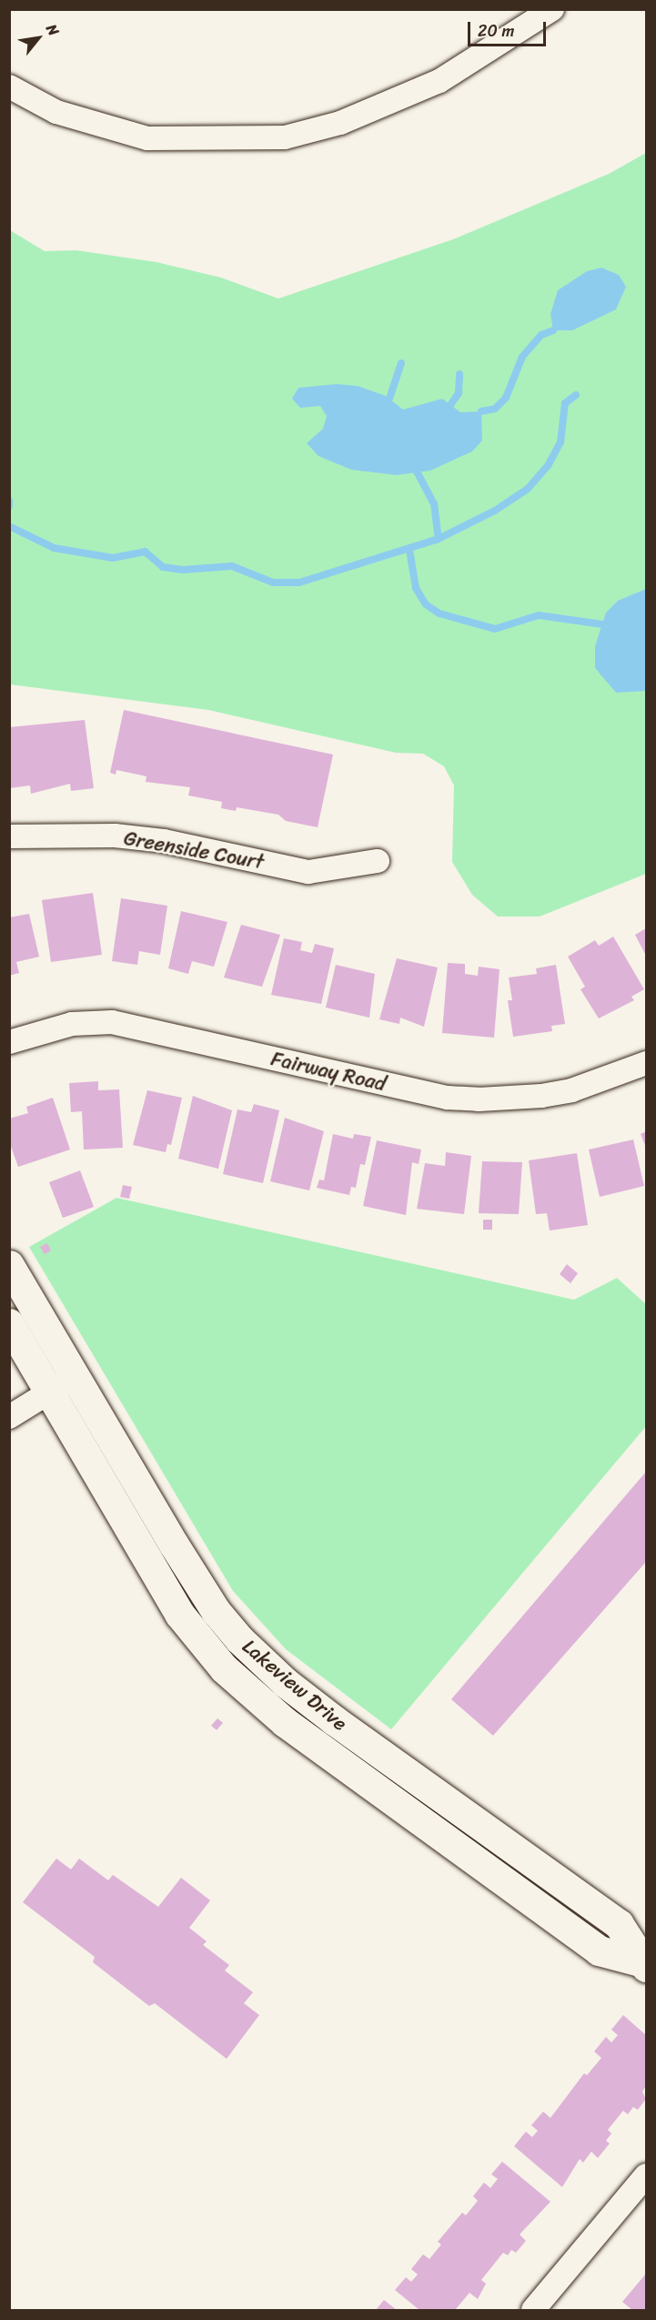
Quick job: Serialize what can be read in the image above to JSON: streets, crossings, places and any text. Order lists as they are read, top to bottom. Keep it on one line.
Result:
{"streets":{"street":["Greenside Court","Fairway Road","Lakeview Drive"]},"scale_bar":"20 m","north":"top right"}
